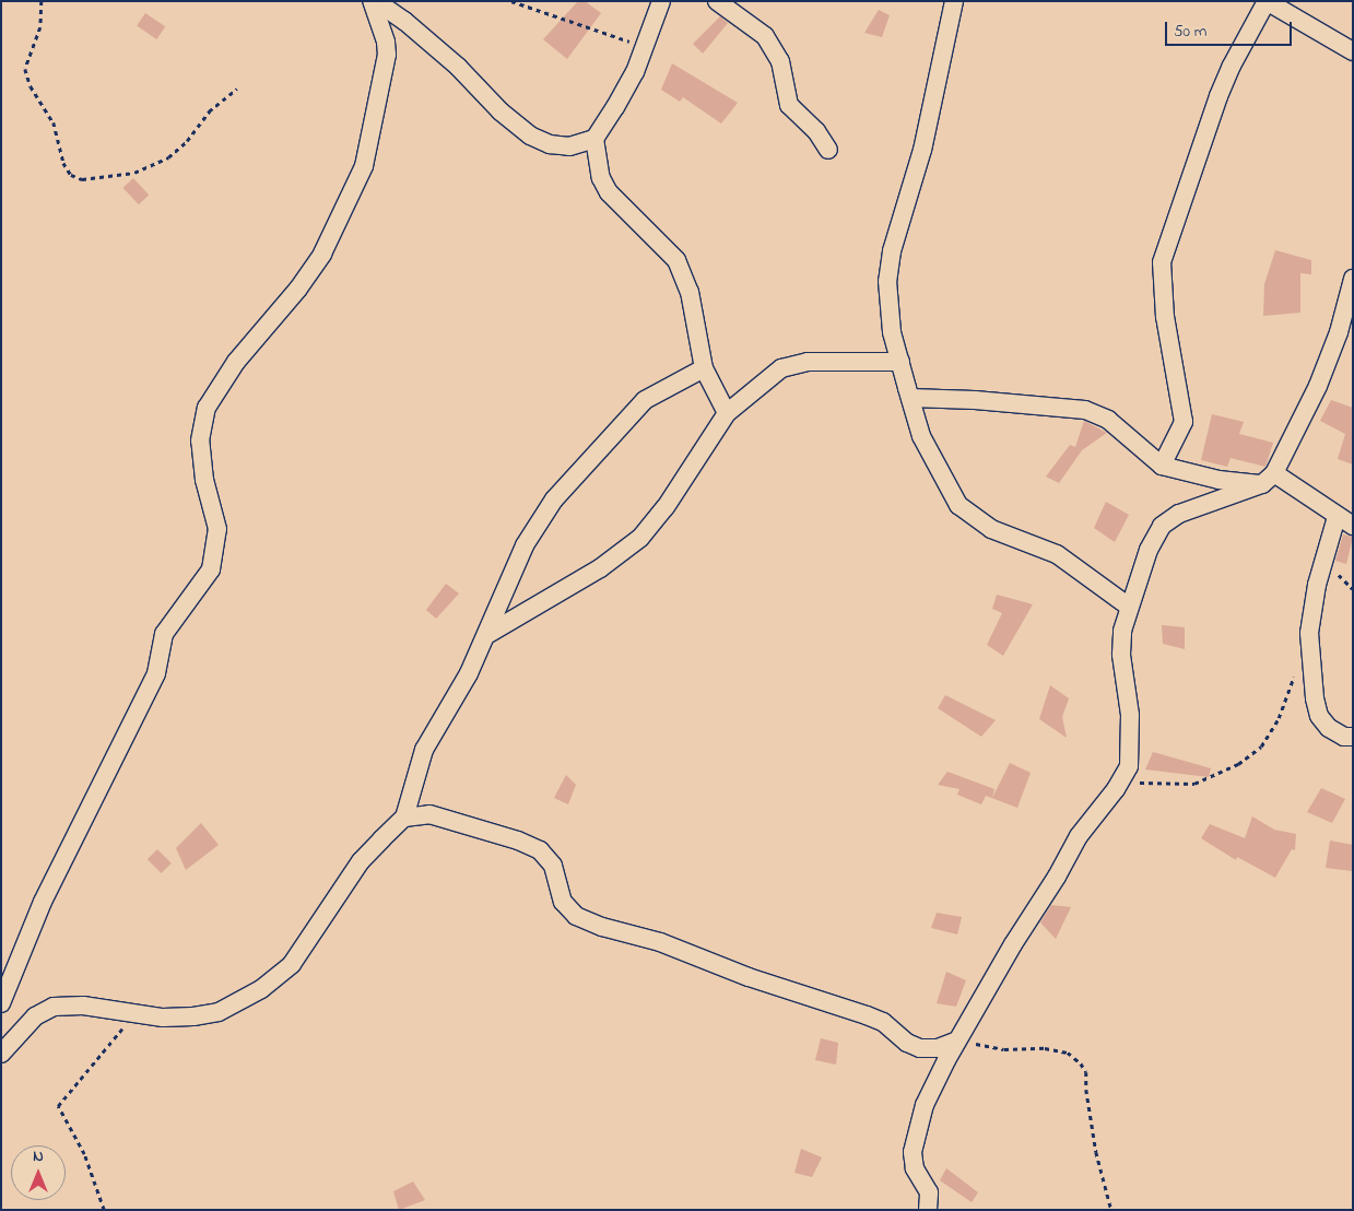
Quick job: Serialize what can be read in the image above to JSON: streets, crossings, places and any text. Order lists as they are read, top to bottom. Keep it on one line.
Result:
{"scale_bar":"50 m","north":"top"}
